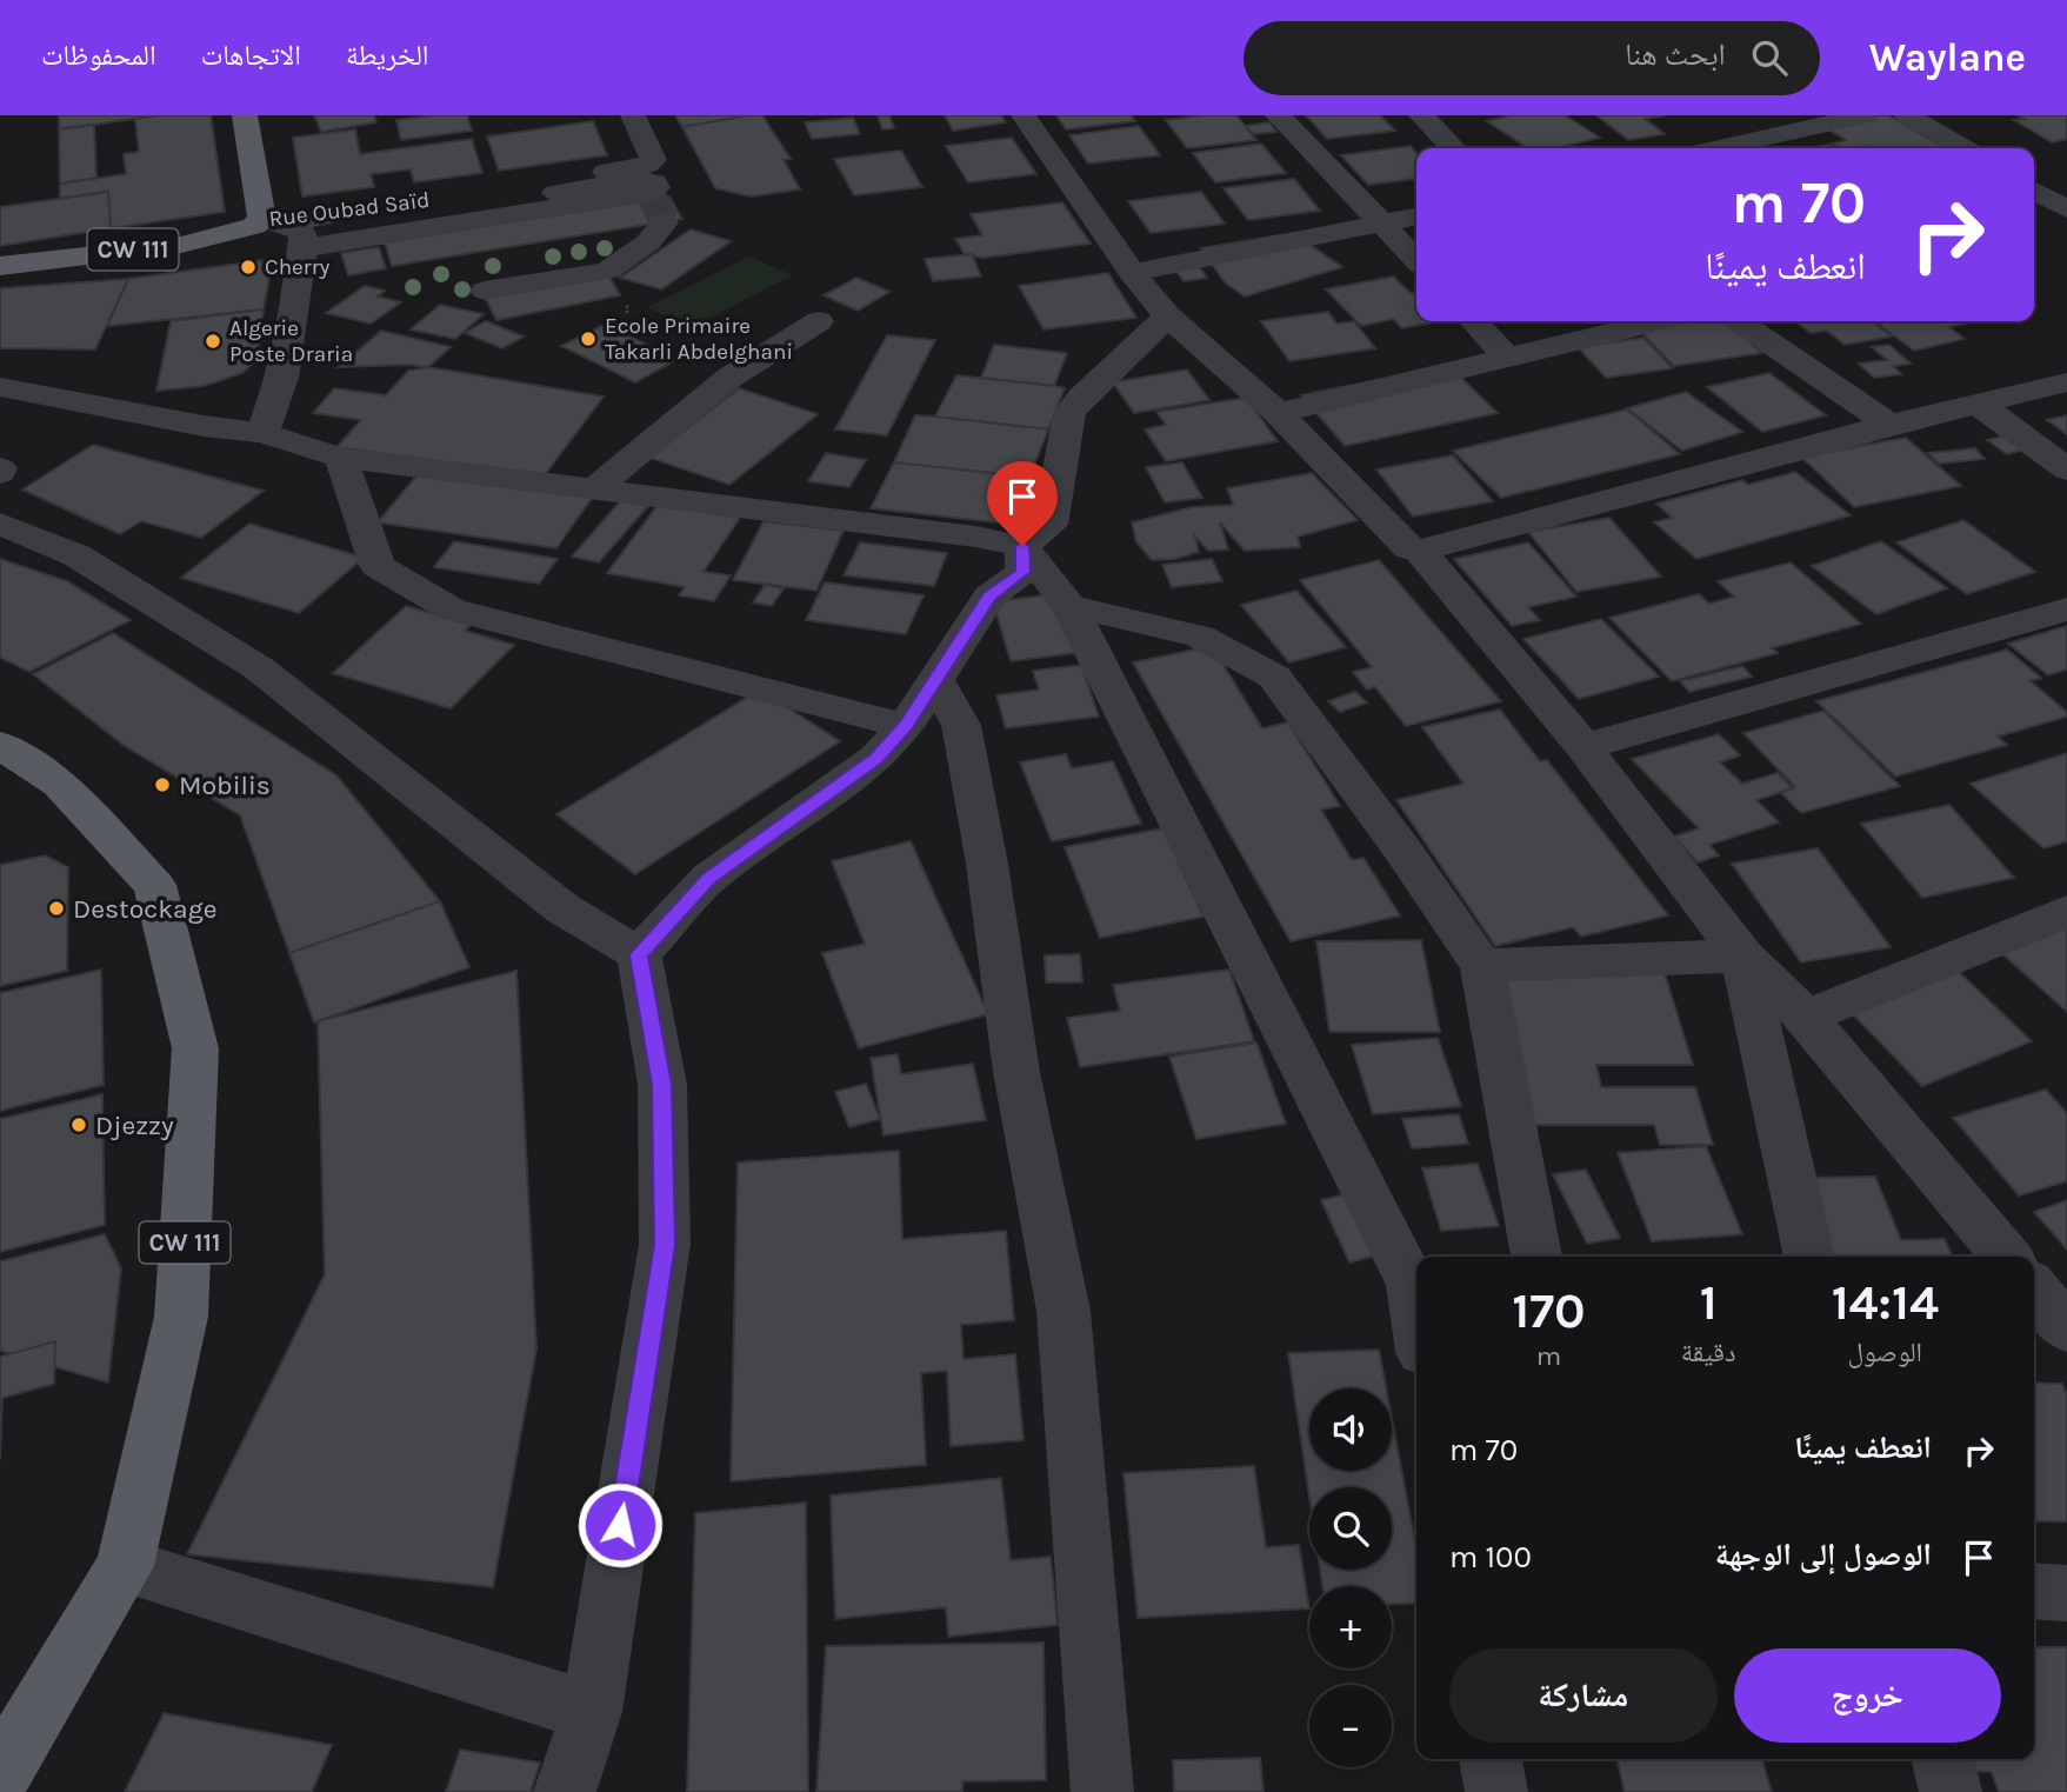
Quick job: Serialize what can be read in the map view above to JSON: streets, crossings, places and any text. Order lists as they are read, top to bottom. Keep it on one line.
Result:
{"streets":{"main road":["Rue Oubad Saïd","CW 111"]},"places":["Cherry","Ecole Primaire Takarli Abdelghani","Algerie Poste Draria","Mobilis","Destockage","Djezzy"],"page":{"header":"Waylane","search":"ابحث هنا","nav":["الخريطة","الاتجاهات","المحفوظات"],"turn":["70 m","انعطف يمينًا"],"eta":["14:14","الوصول","1","دقيقة","170","m"],"map_buttons":["+","−"],"list":[{"name":"انعطف يمينًا","value":"70 m"},{"name":"الوصول إلى الوجهة","value":"100 m"}],"buttons":["خروج","مشاركة"]}}
